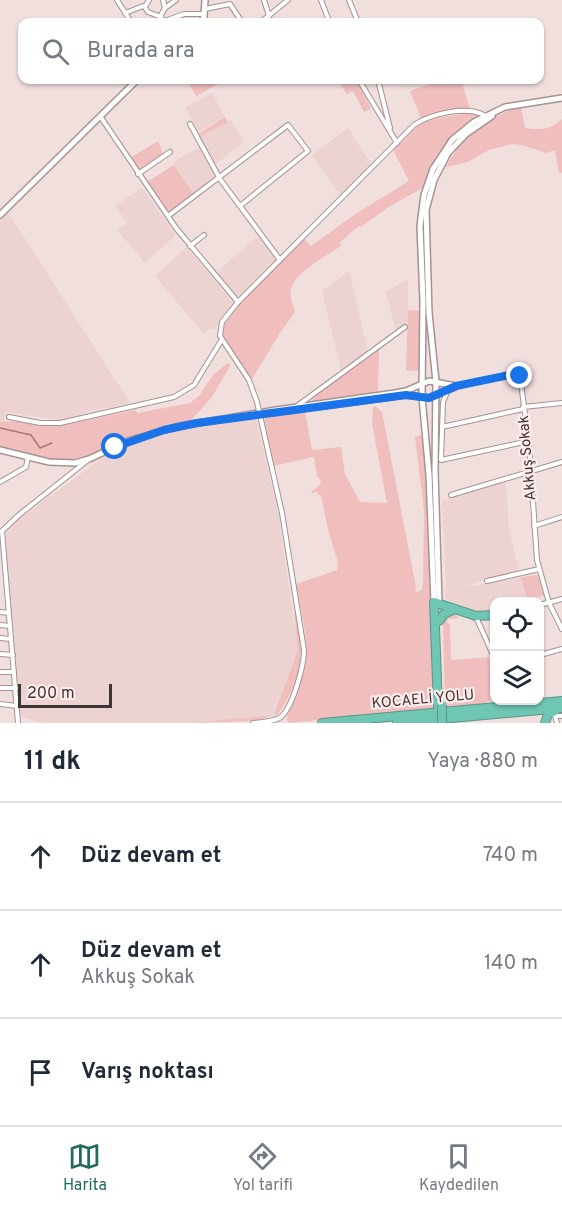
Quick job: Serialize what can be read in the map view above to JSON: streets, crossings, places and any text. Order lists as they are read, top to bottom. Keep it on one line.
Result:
{"streets":{"highway":["KOCAELİ YOLU"],"street":["Akkuş Sokak"]},"scale_bar":"200 m","page":{"search":"Burada ara","scale":"200 m","heading":["11 dk","Yaya · 880 m"],"list":[["Düz devam et","740 m"],["Düz devam et","Akkuş Sokak","140 m"],"Varış noktası"],"nav":["Harita","Yol tarifi","Kaydedilen"]}}
